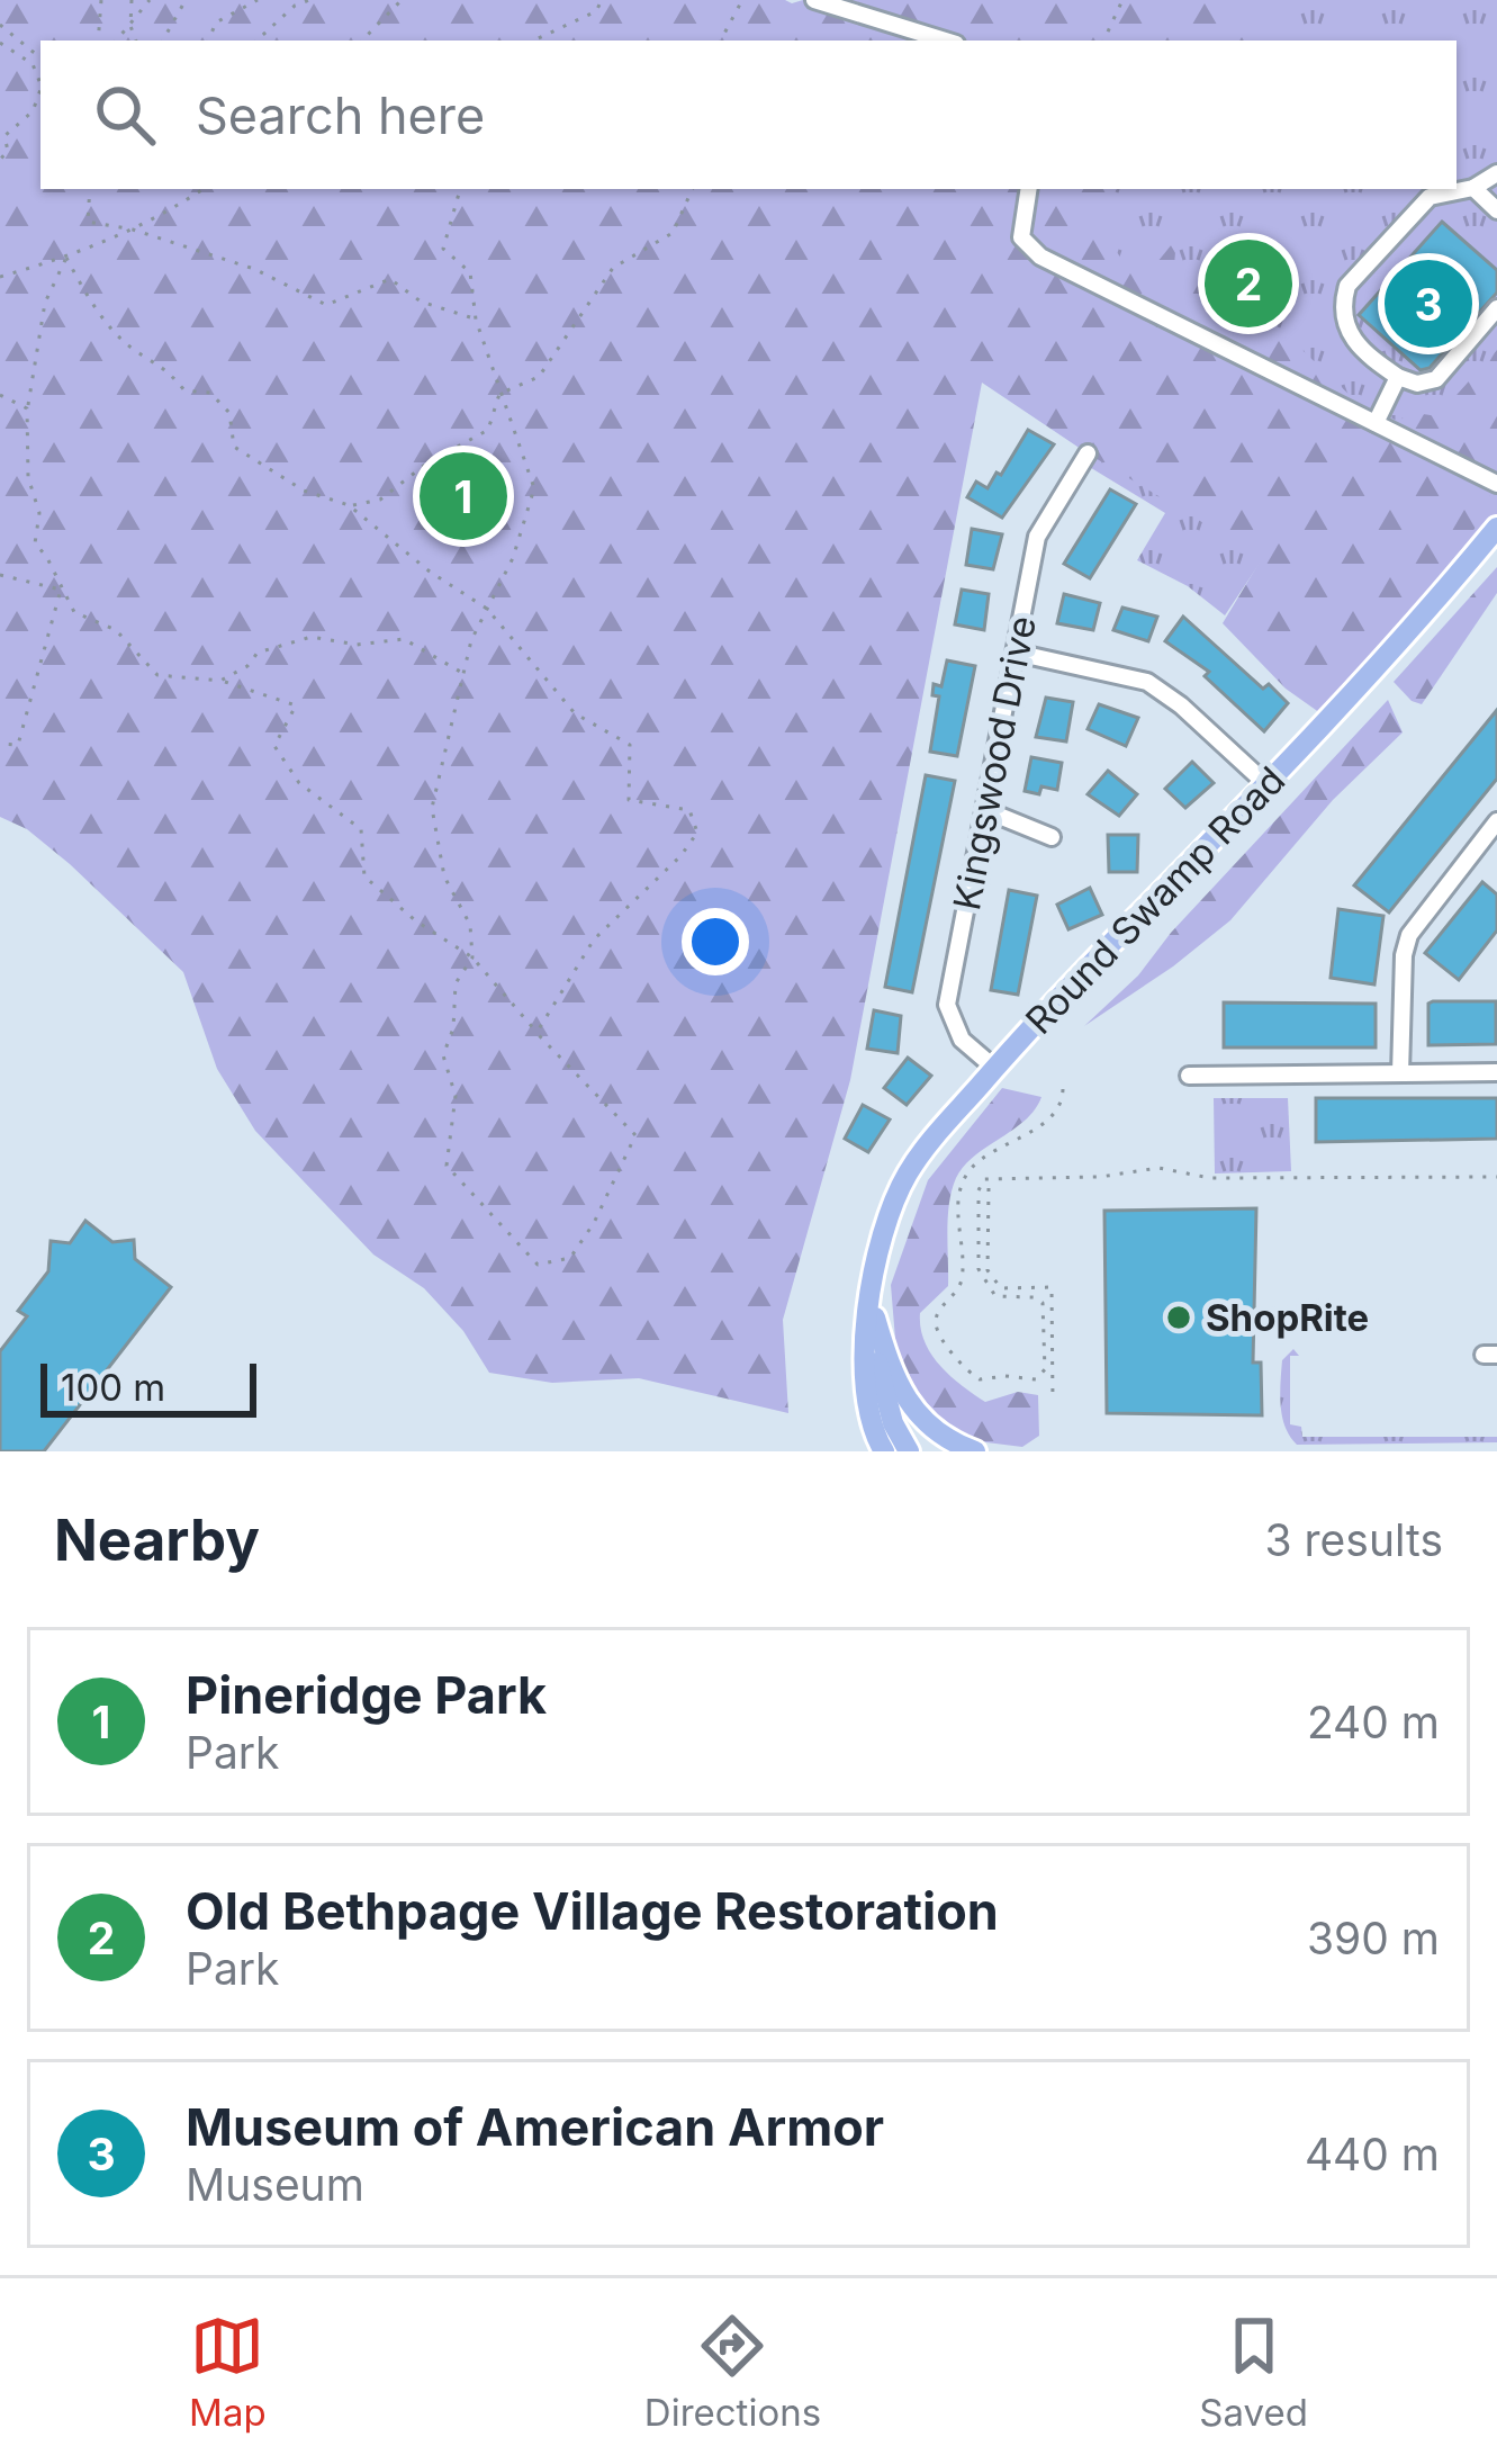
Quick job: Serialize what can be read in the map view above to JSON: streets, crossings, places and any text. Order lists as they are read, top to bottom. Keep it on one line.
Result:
{"streets":{"main road":["Round Swamp Road"],"street":["Kingswood Drive"]},"crossings":[["Kingswood Drive","Round Swamp Road"]],"places":["ShopRite"],"scale_bar":"100 m","page":{"search":"Search here","pins":["2","3","1"],"scale":"100 m","heading":["Nearby","3 results"],"list":[{"mark":"1","name":"Pineridge Park","note":"Park","value":"240 m"},{"mark":"2","name":"Old Bethpage Village Restoration","note":"Park","value":"390 m"},{"mark":"3","name":"Museum of American Armor","note":"Museum","value":"440 m"}],"nav":["Map","Directions","Saved"]}}
